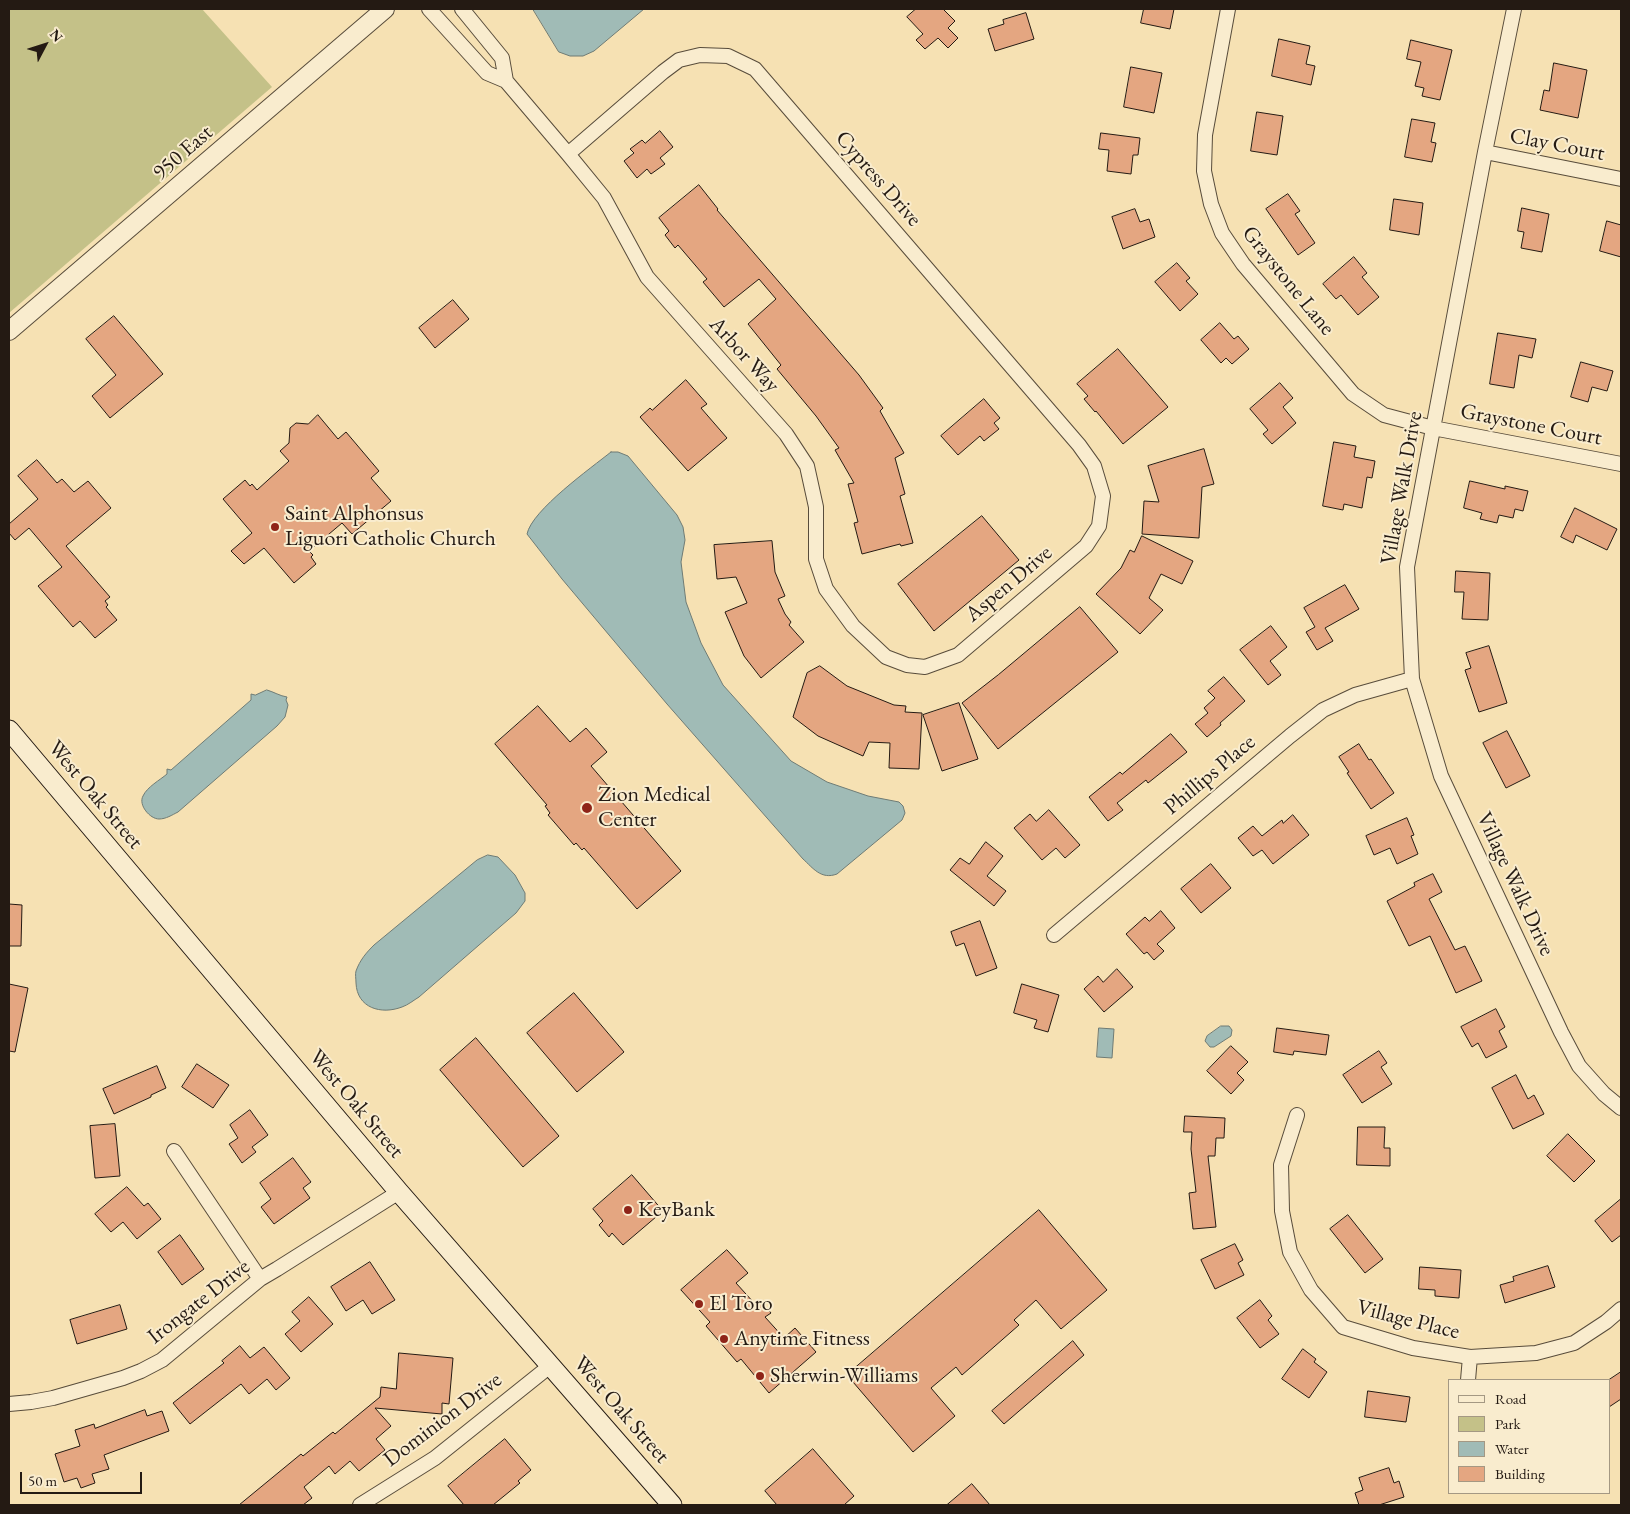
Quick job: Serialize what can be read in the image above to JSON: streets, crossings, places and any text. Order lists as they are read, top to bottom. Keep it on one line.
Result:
{"streets":{"main road":["West Oak Street"],"street":["Clay Court","950 East","Cypress Drive","Graystone Lane","Arbor Way","Graystone Court","Village Walk Drive","Aspen Drive","Phillips Place","Irongate Drive","Village Place","Dominion Drive"]},"crossings":[["Clay Court","Village Walk Drive"],["Cypress Drive","Arbor Way"],["Cypress Drive","Aspen Drive"],["Graystone Lane","Graystone Court"],["Graystone Lane","Village Walk Drive"],["Arbor Way","Aspen Drive"],["Graystone Court","Village Walk Drive"],["Village Walk Drive","Phillips Place"],["West Oak Street","Irongate Drive"],["West Oak Street","Dominion Drive"]],"places":["Saint Alphonsus Liguori Catholic Church","Zion Medical Center","KeyBank","El Toro","Anytime Fitness","Sherwin-Williams"],"legend":["Road","Park","Water","Building"],"scale_bar":"50 m","north":"top right"}
